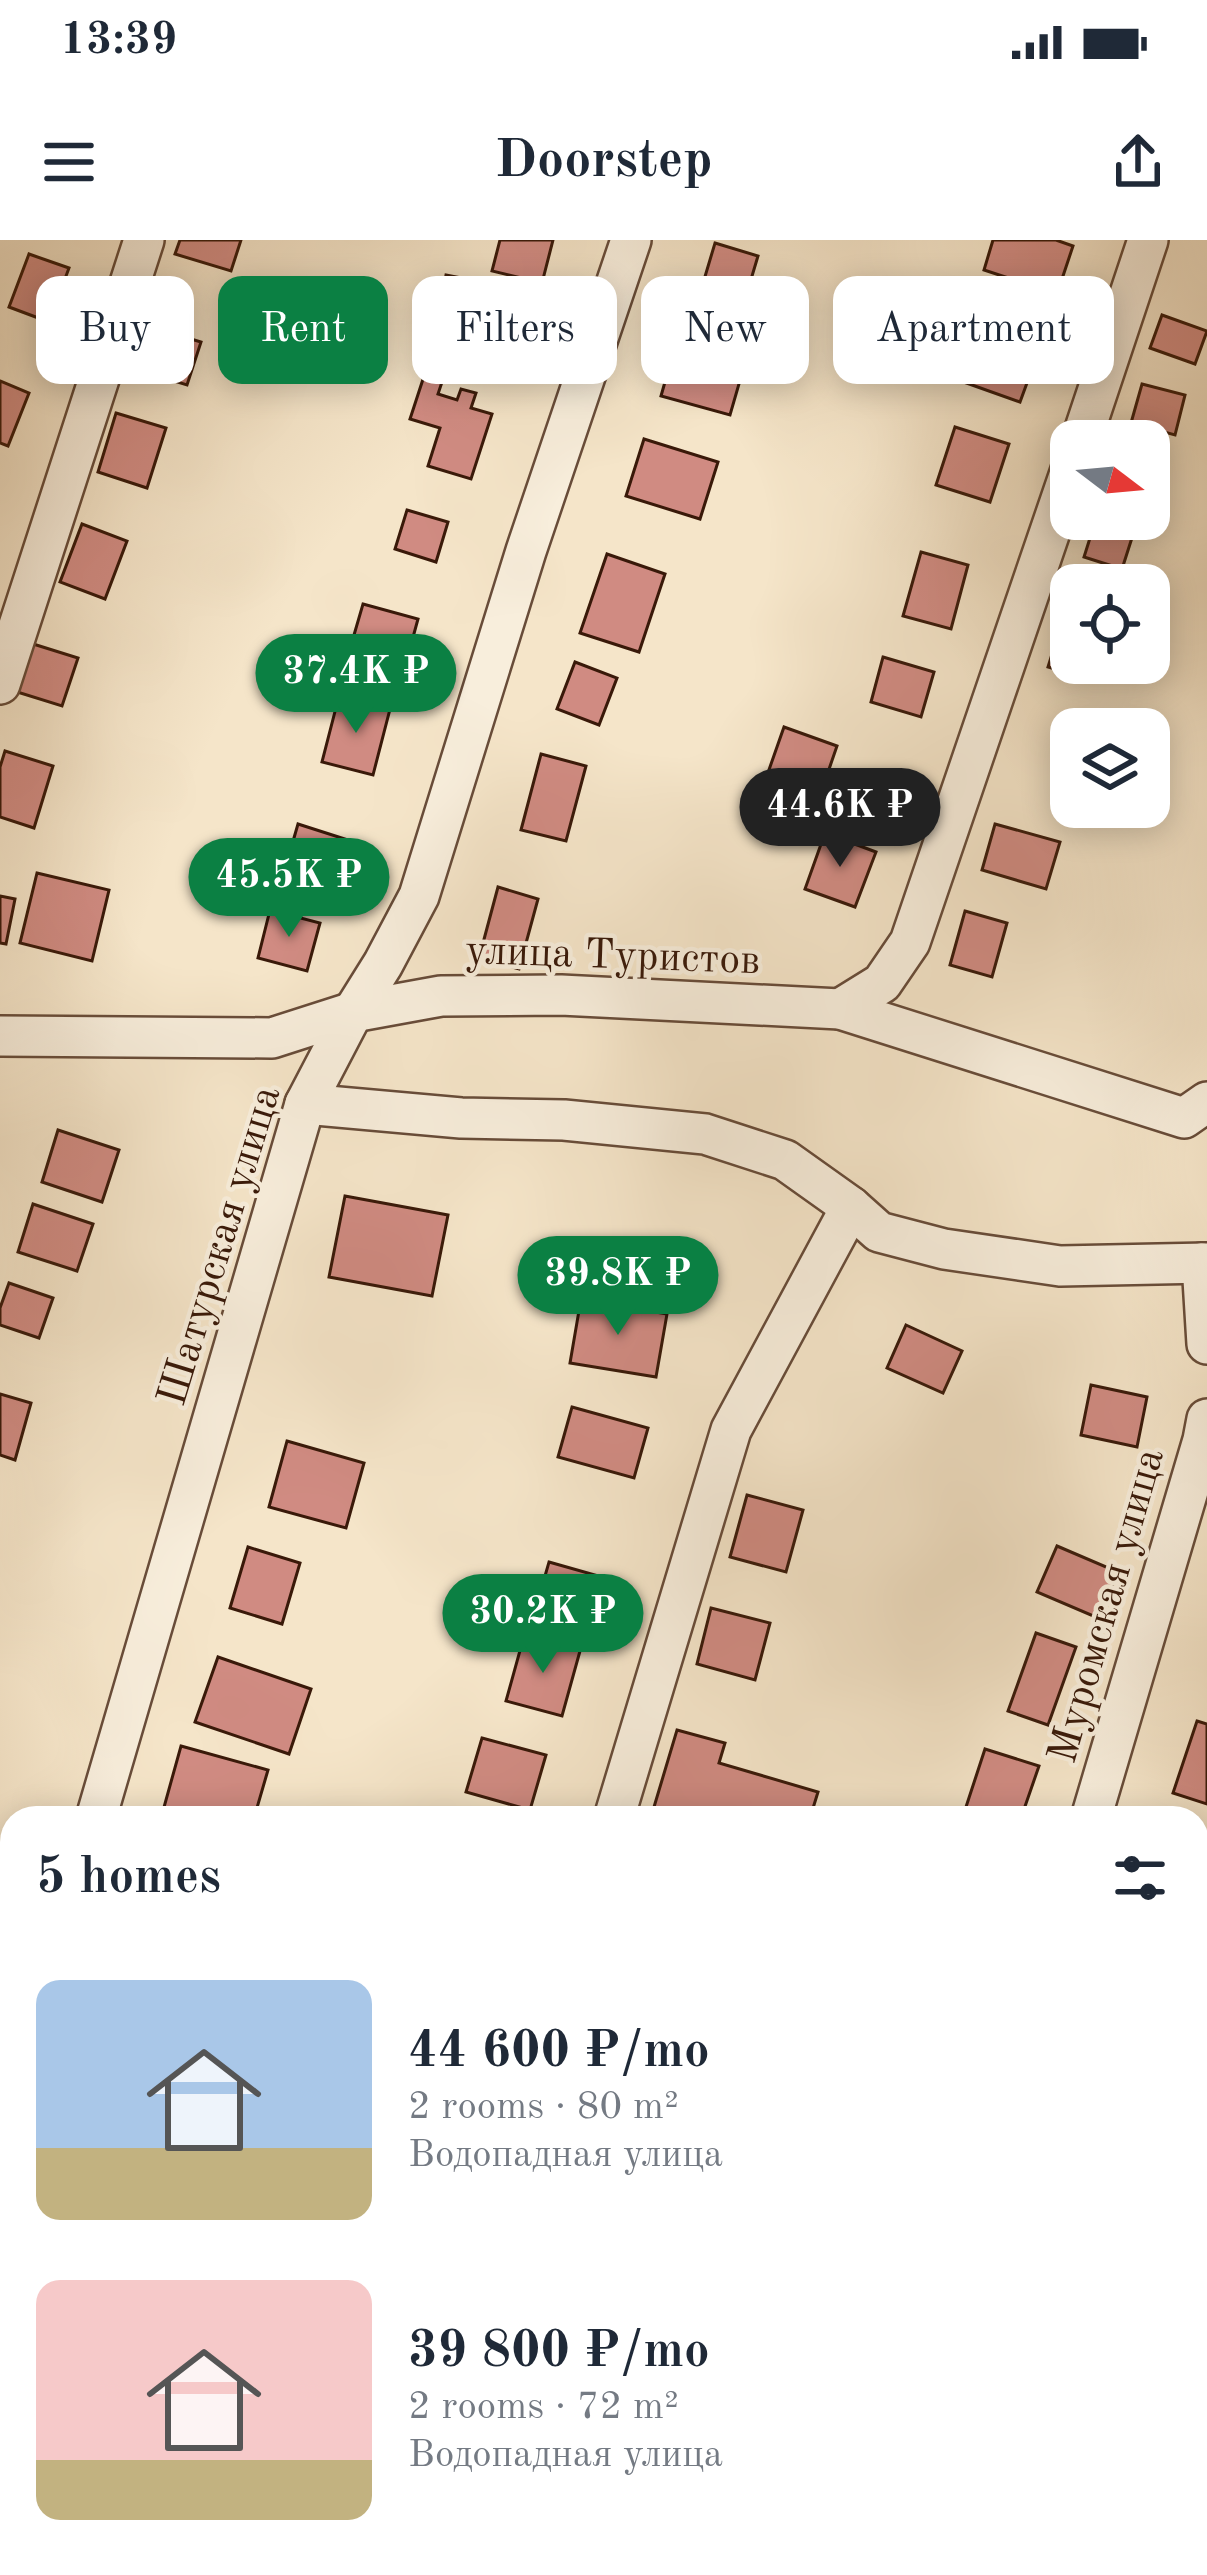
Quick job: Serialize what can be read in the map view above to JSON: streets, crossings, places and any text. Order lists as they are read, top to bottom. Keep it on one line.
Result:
{"streets":{"street":["улица Туристов","Шатурская улица","Муромская улица"]},"crossings":[["улица Туристов","Шатурская улица"]],"north":"right","page":{"status":"13:39","header":"Doorstep","chip":["Buy","Rent","Filters","New","Apartment"],"price":["37.4K ₽","44.6K ₽","45.5K ₽","39.8K ₽","30.2K ₽"],"heading":"5 homes","list":[{"name":"44 600 ₽/mo","note":"2 rooms · 80 m² · Водопадная улица"},{"name":"39 800 ₽/mo","note":"2 rooms · 72 m² · Водопадная улица"}]}}
